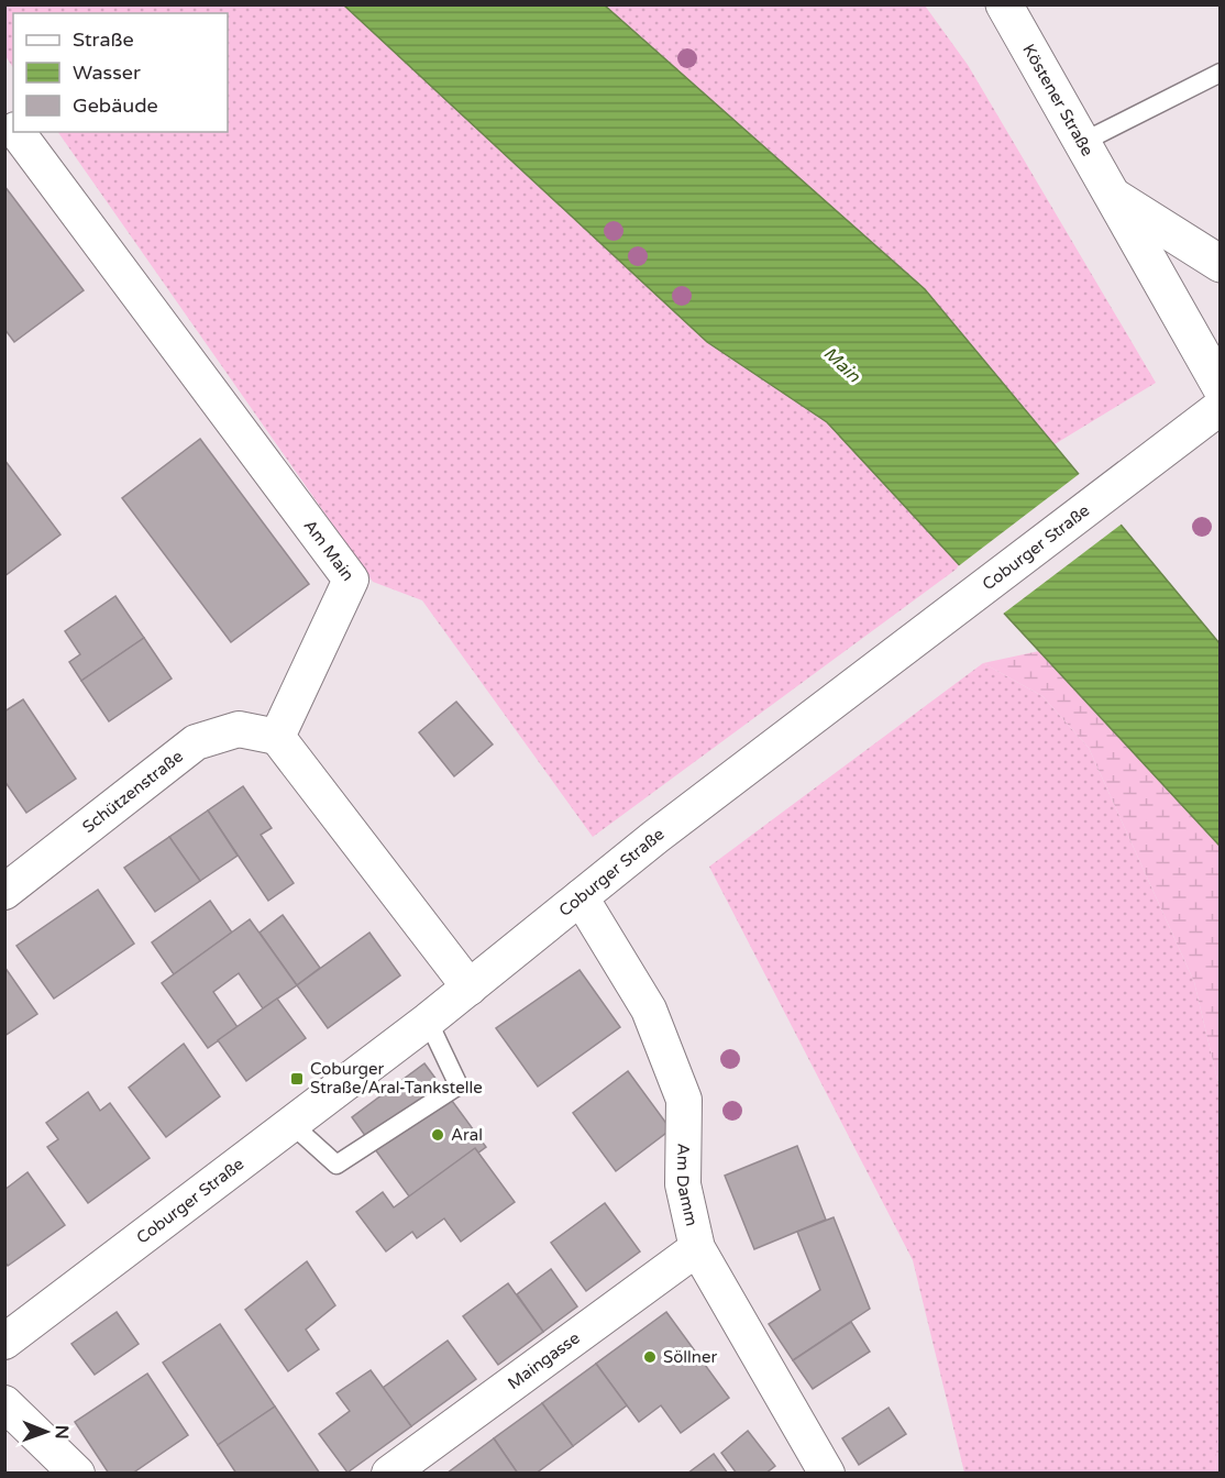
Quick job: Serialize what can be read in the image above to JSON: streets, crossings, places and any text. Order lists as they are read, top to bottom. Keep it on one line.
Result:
{"streets":{"street":["Köstener Straße","Coburger Straße","Am Main","Schützenstraße","Am Damm","Maingasse"]},"crossings":[["Coburger Straße","Am Damm"],["Am Main","Schützenstraße"],["Am Damm","Maingasse"]],"water":["Main"],"places":{"transit":["Coburger Straße/Aral-Tankstelle"],"other":["Aral","Söllner"]},"legend":["Straße","Wasser","Gebäude"],"north":"right"}
